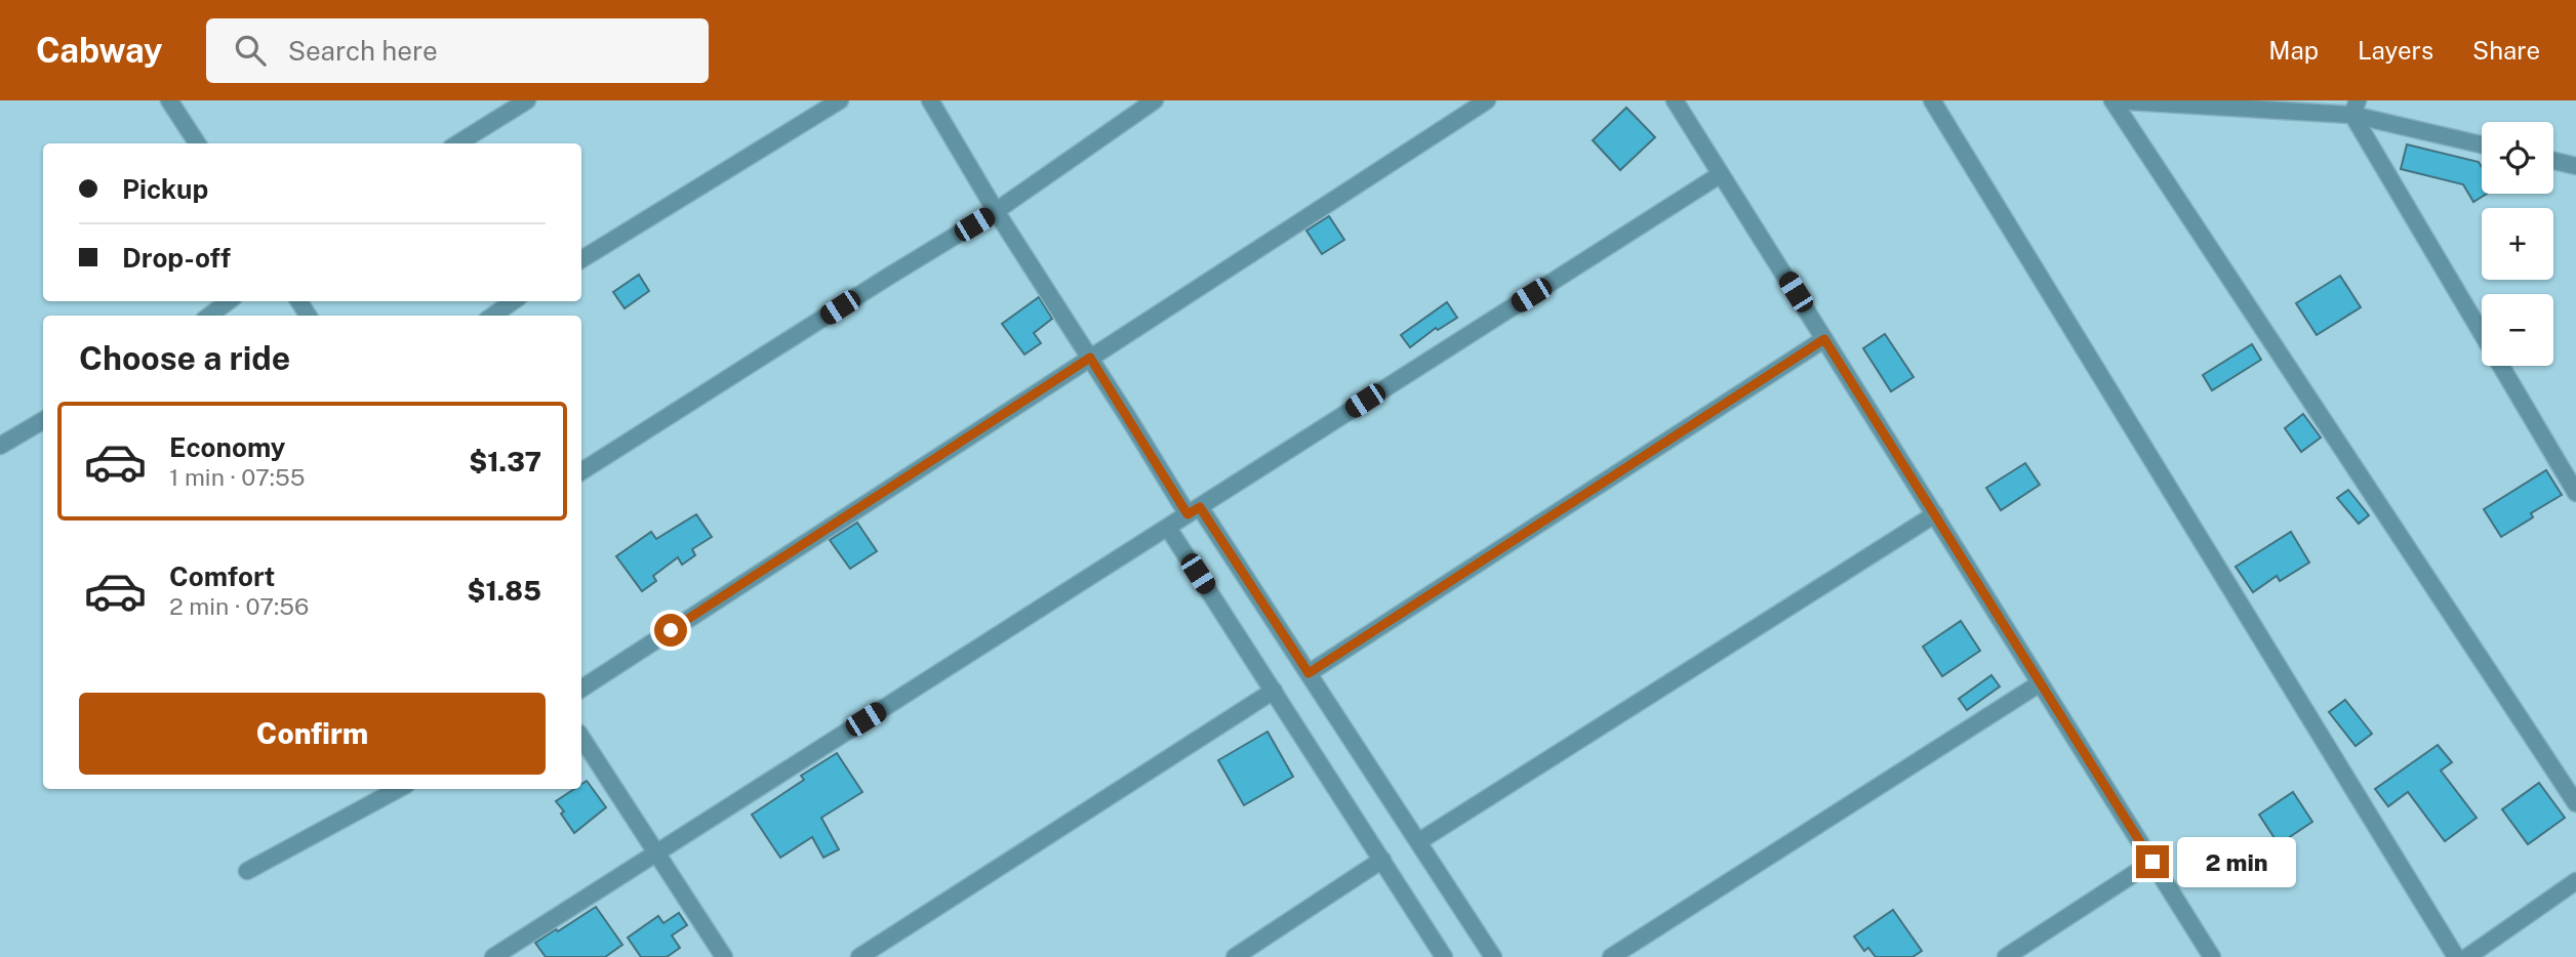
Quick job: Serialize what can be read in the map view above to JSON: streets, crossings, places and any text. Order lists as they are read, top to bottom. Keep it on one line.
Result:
{"page":{"header":"Cabway","search":"Search here","nav":["Map","Layers","Share"],"map_buttons":["+","−"],"banner":["Pickup","Drop-off"],"heading":"Choose a ride","list":[{"name":"Economy","note":"1 min · 07:55","value":"$1.37"},{"name":"Comfort","note":"2 min · 07:56","value":"$1.85"}],"buttons":"Confirm","bubble":"2 min"}}
